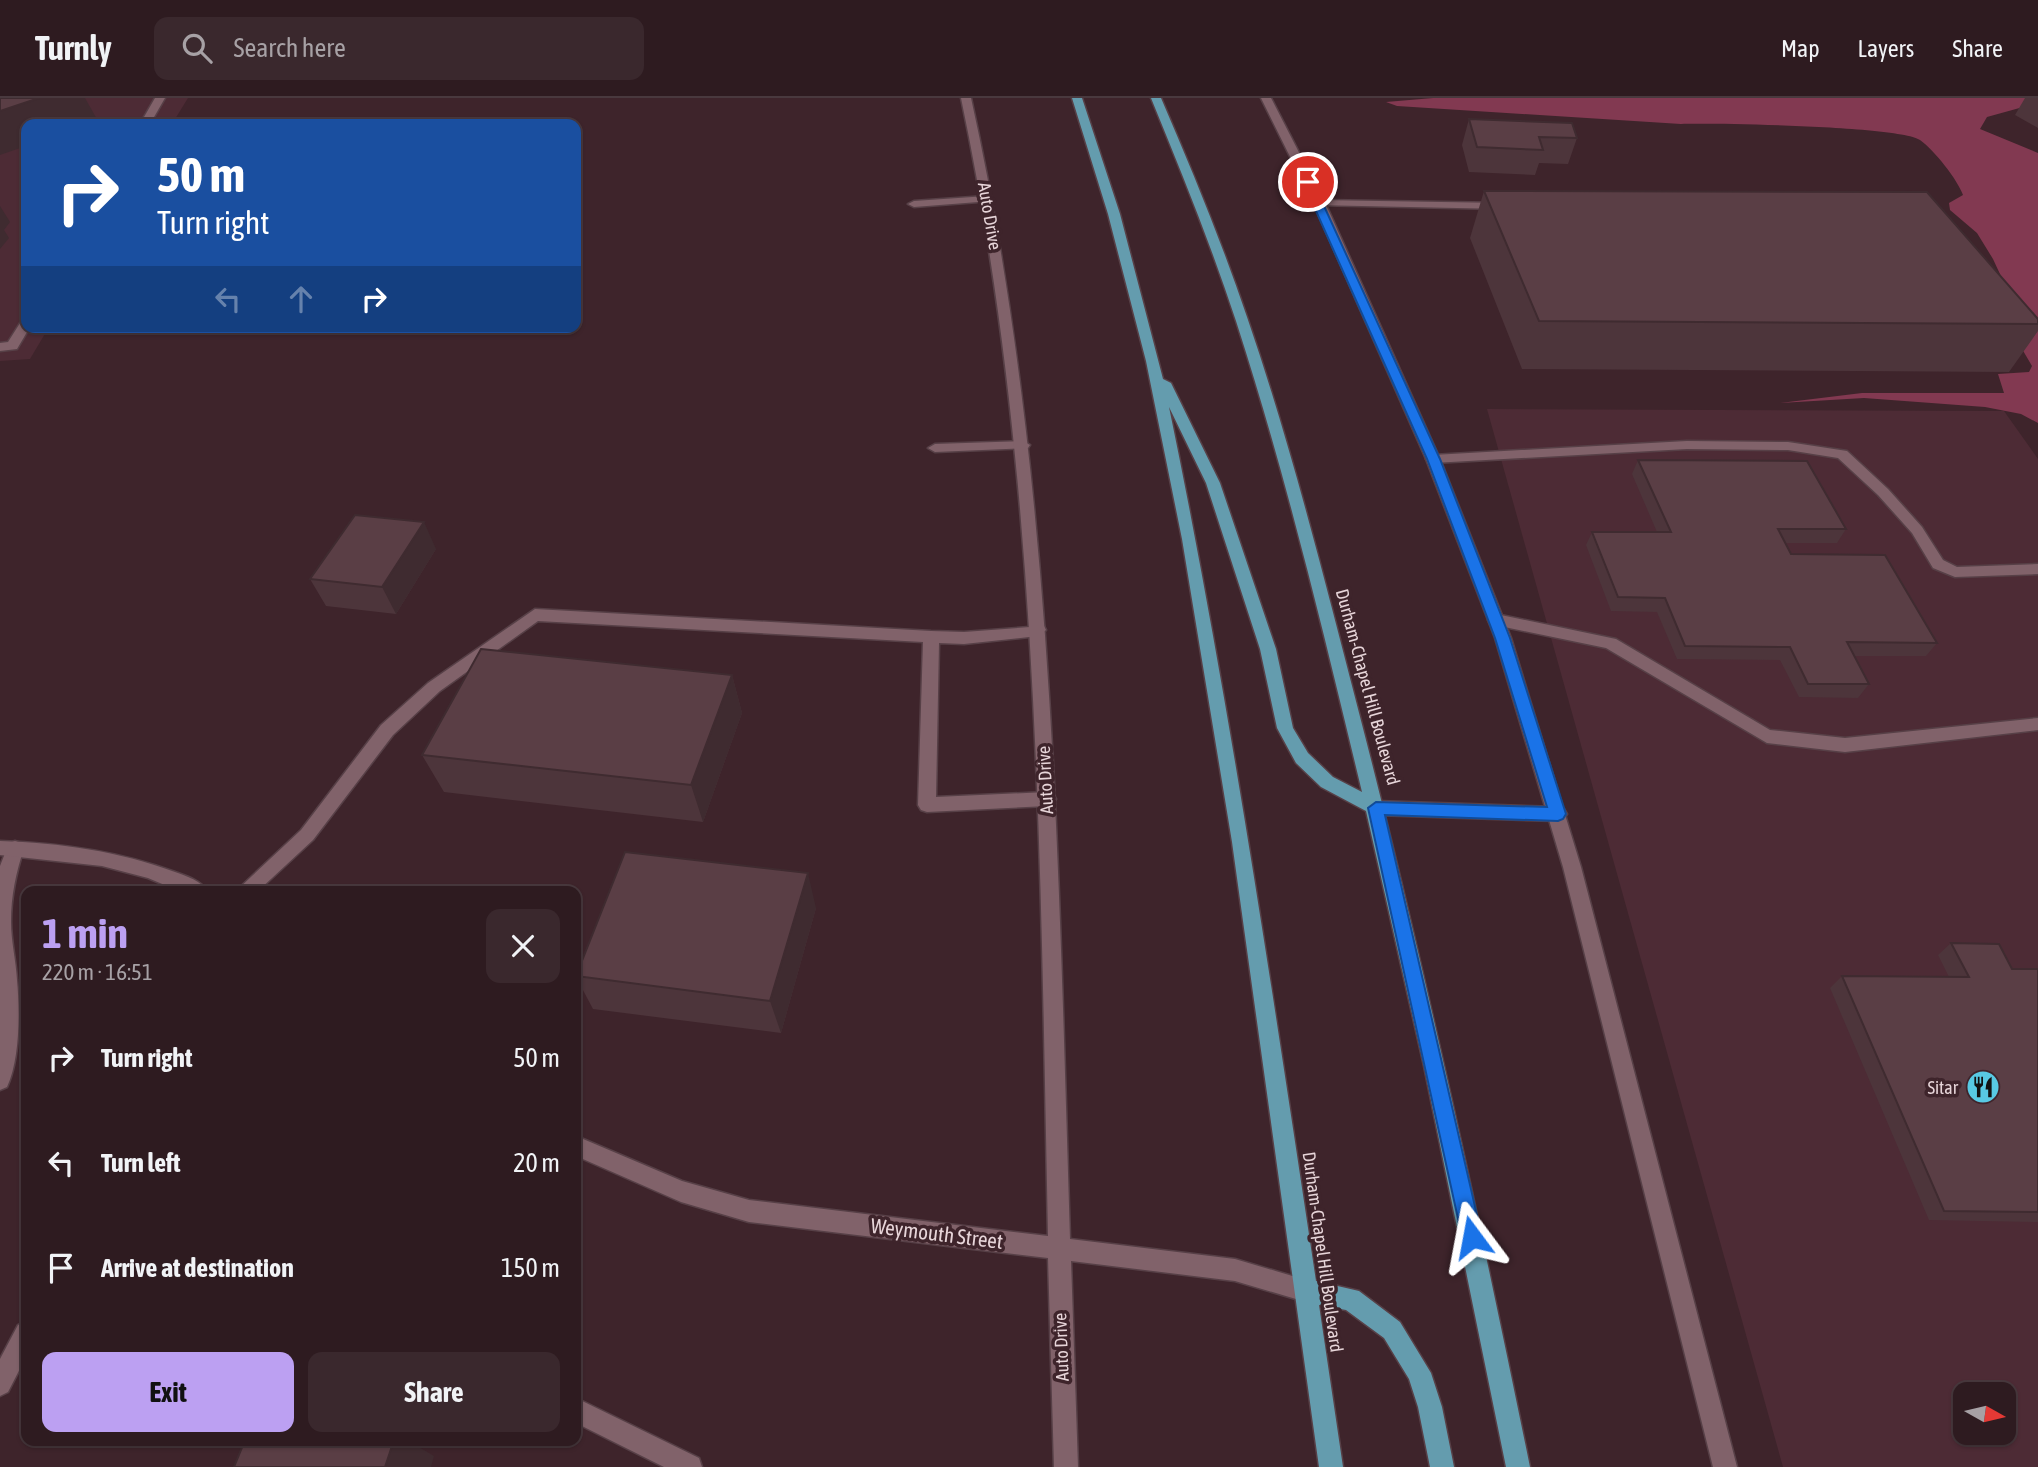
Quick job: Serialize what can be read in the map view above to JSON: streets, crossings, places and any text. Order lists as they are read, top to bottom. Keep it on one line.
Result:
{"streets":{"main road":["Durham-Chapel Hill Boulevard"],"street":["Auto Drive","Weymouth Street"]},"crossings":[["Auto Drive","Weymouth Street"],["Durham-Chapel Hill Boulevard","Weymouth Street"]],"places":{"restaurant":["Sitar"]},"north":"right","page":{"header":"Turnly","search":"Search here","nav":["Map","Layers","Share"],"turn":["50 m","Turn right"],"heading":["1 min","220 m · 16:51"],"list":[{"name":"Turn right","value":"50 m"},{"name":"Turn left","value":"20 m"},{"name":"Arrive at destination","value":"150 m"}],"buttons":["Exit","Share"]}}
